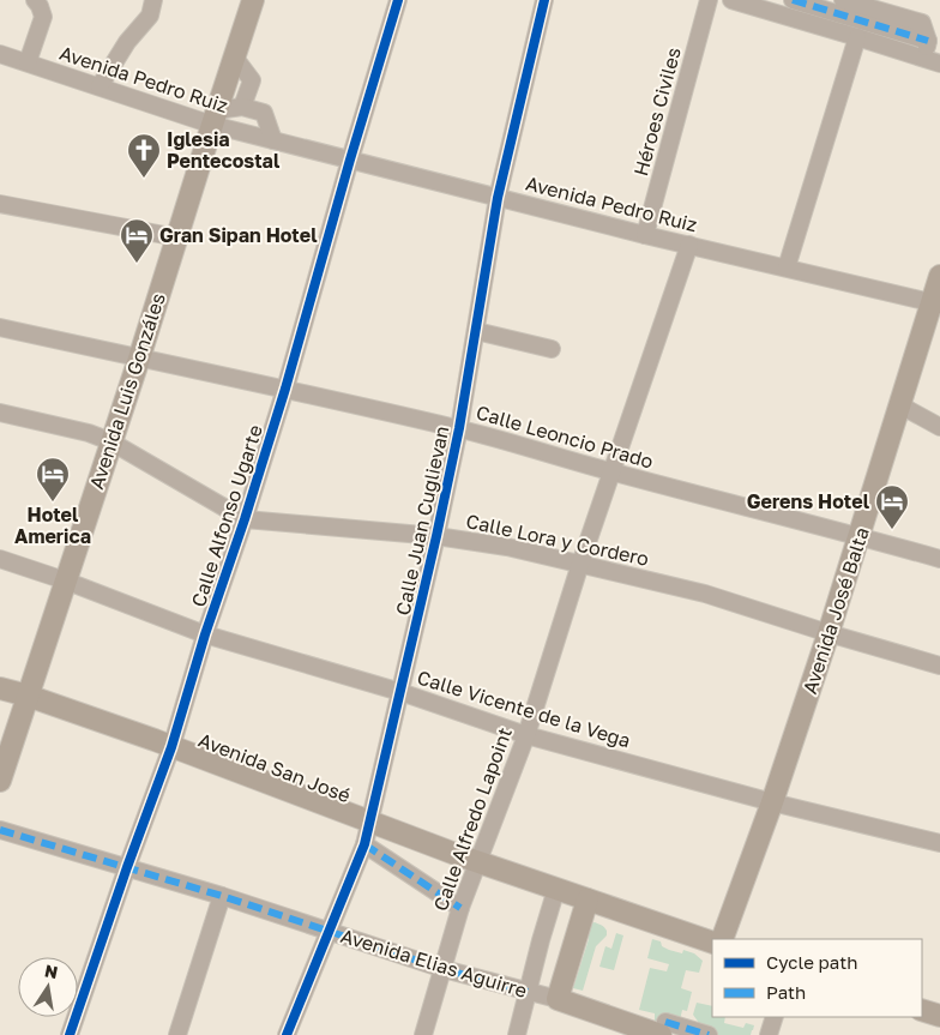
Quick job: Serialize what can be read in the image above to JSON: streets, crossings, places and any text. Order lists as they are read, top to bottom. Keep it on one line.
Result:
{"streets":{"main road":["Avenida Luis Gonzáles","Avenida José Balta","Avenida San José","Avenida Elias Aguirre"],"street":["Avenida Pedro Ruiz","Héroes Civiles","Calle Leoncio Prado","Calle Alfonso Ugarte","Calle Juan Cuglievan","Calle Lora y Cordero","Calle Vicente de la Vega","Calle Alfredo Lapoint"]},"crossings":[["Avenida Pedro Ruiz","Héroes Civiles"],["Avenida Pedro Ruiz","Avenida Luis Gonzáles"],["Avenida Pedro Ruiz","Calle Alfonso Ugarte"],["Avenida Pedro Ruiz","Calle Juan Cuglievan"],["Avenida Pedro Ruiz","Avenida José Balta"],["Avenida Pedro Ruiz","Calle Alfredo Lapoint"],["Avenida Luis Gonzáles","Calle Leoncio Prado"],["Avenida Luis Gonzáles","Calle Lora y Cordero"],["Avenida Luis Gonzáles","Calle Vicente de la Vega"],["Avenida Luis Gonzáles","Avenida San José"],["Calle Leoncio Prado","Calle Alfonso Ugarte"],["Calle Leoncio Prado","Calle Juan Cuglievan"],["Calle Leoncio Prado","Avenida José Balta"],["Calle Leoncio Prado","Calle Alfredo Lapoint"],["Calle Alfonso Ugarte","Calle Lora y Cordero"],["Calle Alfonso Ugarte","Calle Vicente de la Vega"],["Calle Alfonso Ugarte","Avenida San José"],["Calle Alfonso Ugarte","Avenida Elias Aguirre"],["Calle Juan Cuglievan","Calle Lora y Cordero"],["Calle Juan Cuglievan","Calle Vicente de la Vega"],["Calle Juan Cuglievan","Avenida San José"],["Calle Juan Cuglievan","Avenida Elias Aguirre"],["Calle Lora y Cordero","Avenida José Balta"],["Calle Lora y Cordero","Calle Alfredo Lapoint"],["Avenida José Balta","Calle Vicente de la Vega"],["Calle Vicente de la Vega","Calle Alfredo Lapoint"],["Avenida San José","Calle Alfredo Lapoint"],["Calle Alfredo Lapoint","Avenida Elias Aguirre"]],"places":{"church":["Iglesia Pentecostal"],"hotel":["Gran Sipan Hotel","Hotel America","Gerens Hotel"]},"legend":["Cycle path","Path"],"north":"top"}
